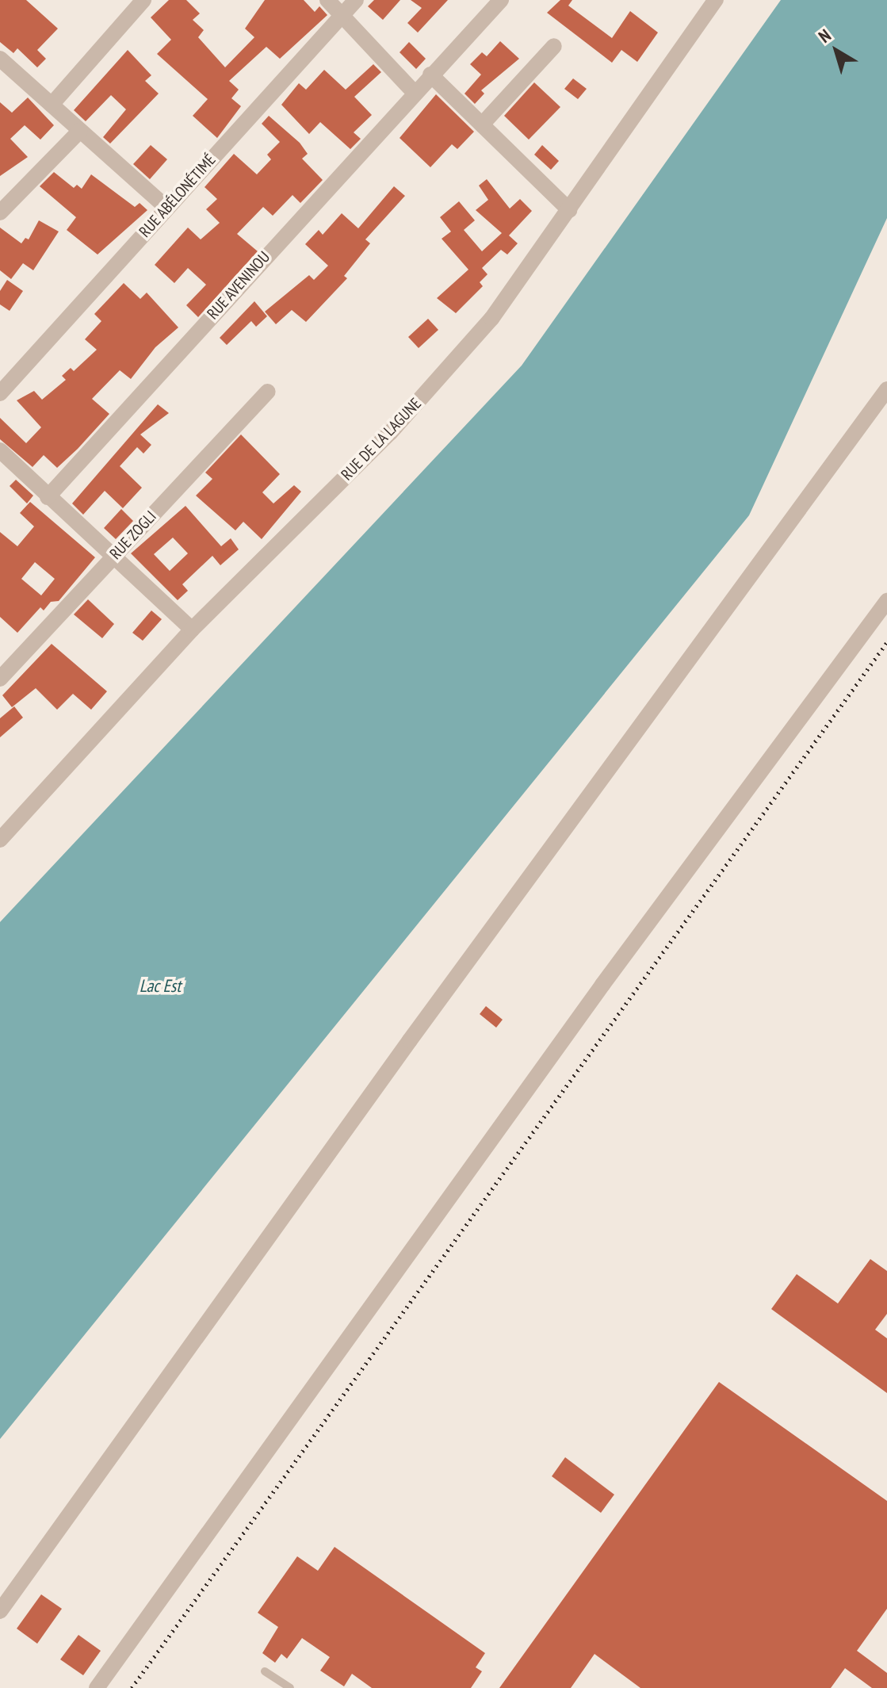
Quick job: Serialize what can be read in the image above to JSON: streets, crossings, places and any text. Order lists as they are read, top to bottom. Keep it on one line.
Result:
{"streets":{"street":["RUE ABÉLONÉTIMÉ","RUE AVENINOU","RUE DE LA LAGUNE","RUE ZOGLI"]},"water":["Lac Est"],"north":"top left"}
